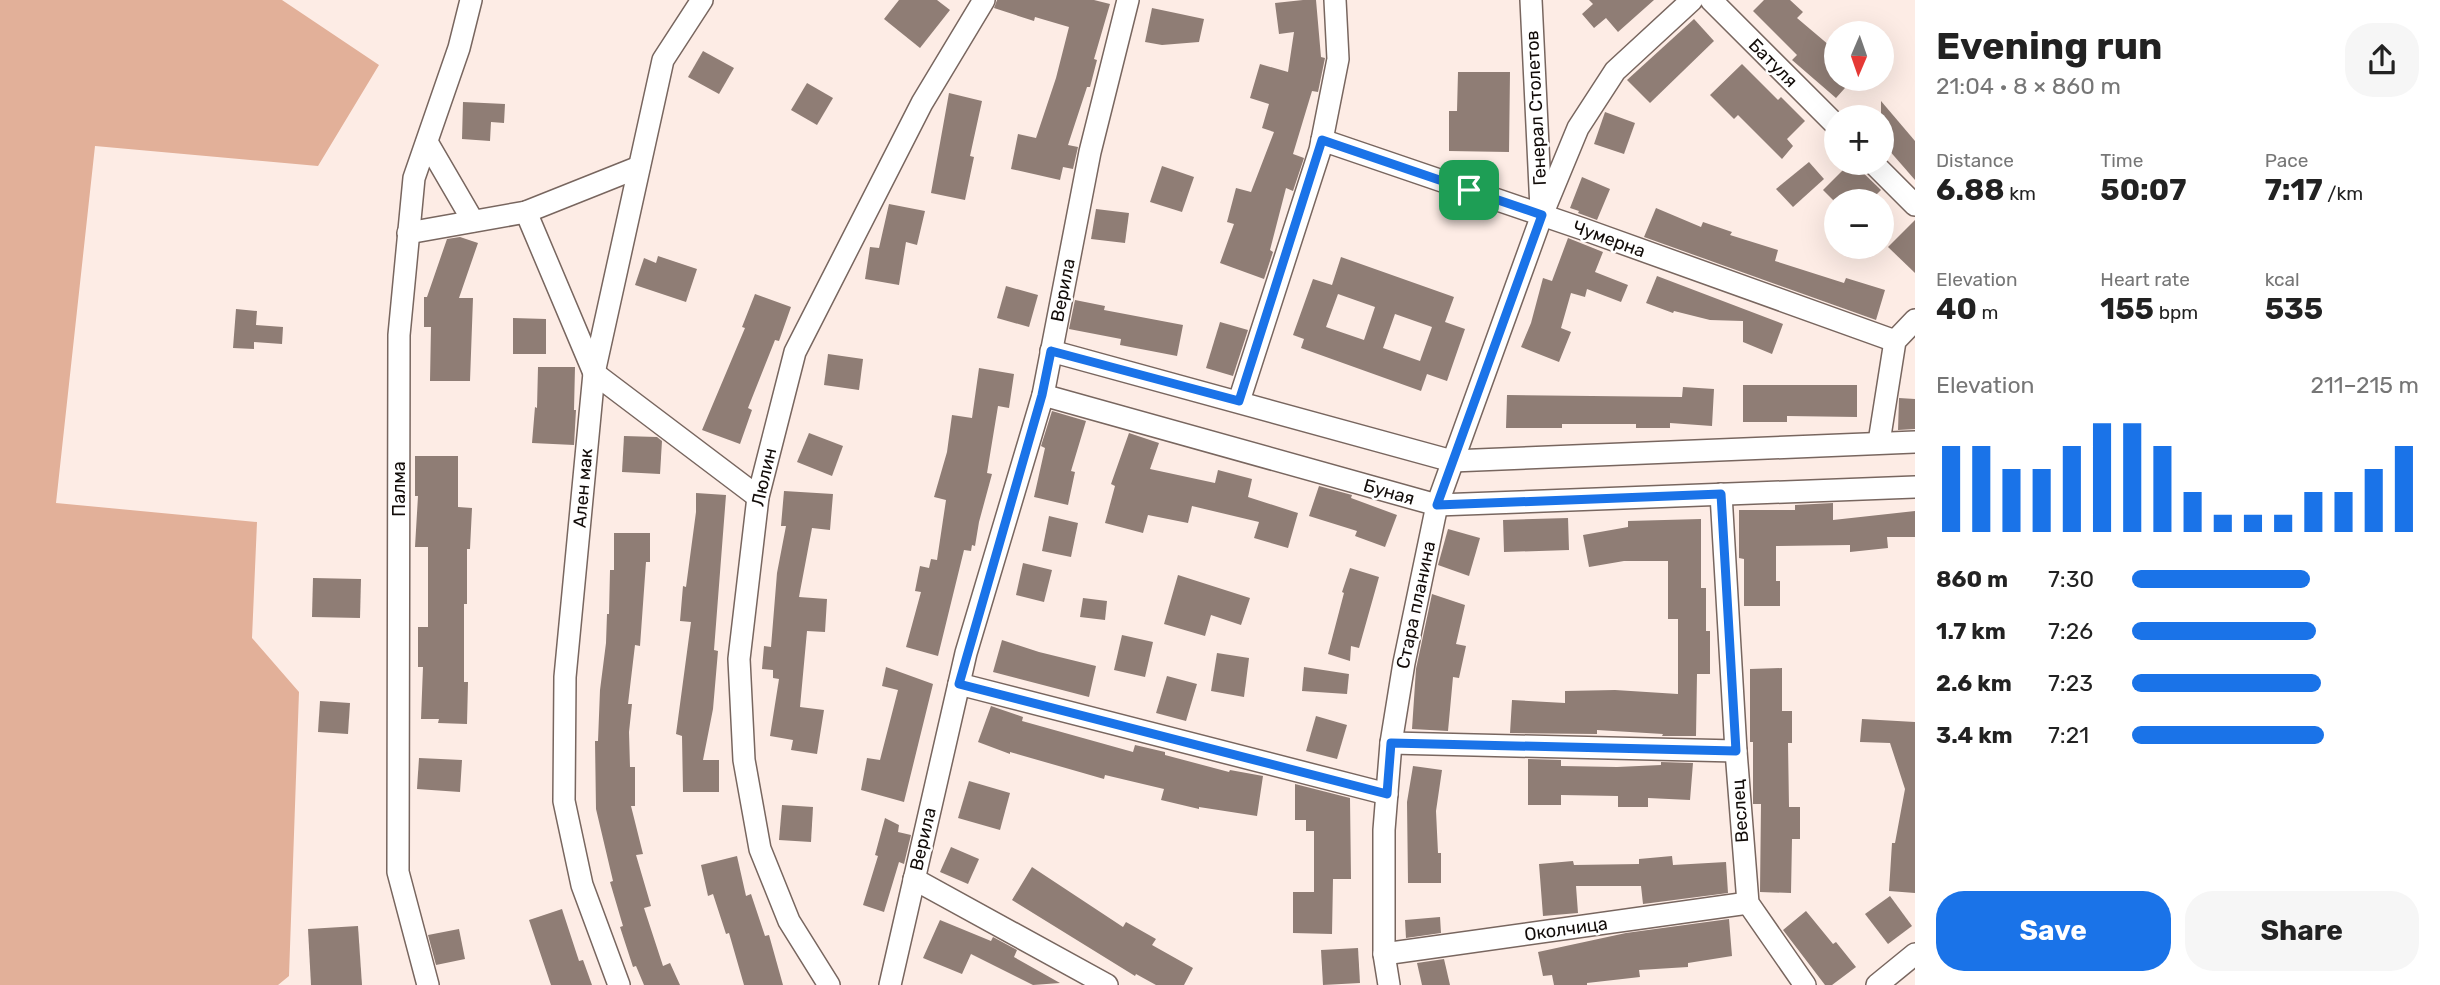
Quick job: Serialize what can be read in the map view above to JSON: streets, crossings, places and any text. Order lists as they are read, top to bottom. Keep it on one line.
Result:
{"streets":{"street":["Батуля","Генерал Столетов","Чумерна","Верила","Люлин","Ален мак","Палма","Буная","Стара планина","Веслец","Околчица"]},"crossings":[["Генерал Столетов","Чумерна"],["Генерал Столетов","Стара планина"],["Чумерна","Стара планина"],["Верила","Буная"],["Буная","Стара планина"],["Буная","Веслец"],["Стара планина","Околчица"],["Веслец","Околчица"]],"north":"bottom","page":{"heading":["Evening run","21:04 · 8 × 860 m"],"map_buttons":["+","−"],"stats":[["Distance","6.88 km"],["Time","50:07"],["Pace","7:17 /km"],["Elevation","40 m"],["Heart rate","155 bpm"],["kcal","535"]],"chart":["Elevation","211–215 m"],"list":[{"name":"860 m","note":"7:30"},{"name":"1.7 km","note":"7:26"},{"name":"2.6 km","note":"7:23"},{"name":"3.4 km","note":"7:21"}],"buttons":["Save","Share"]}}
